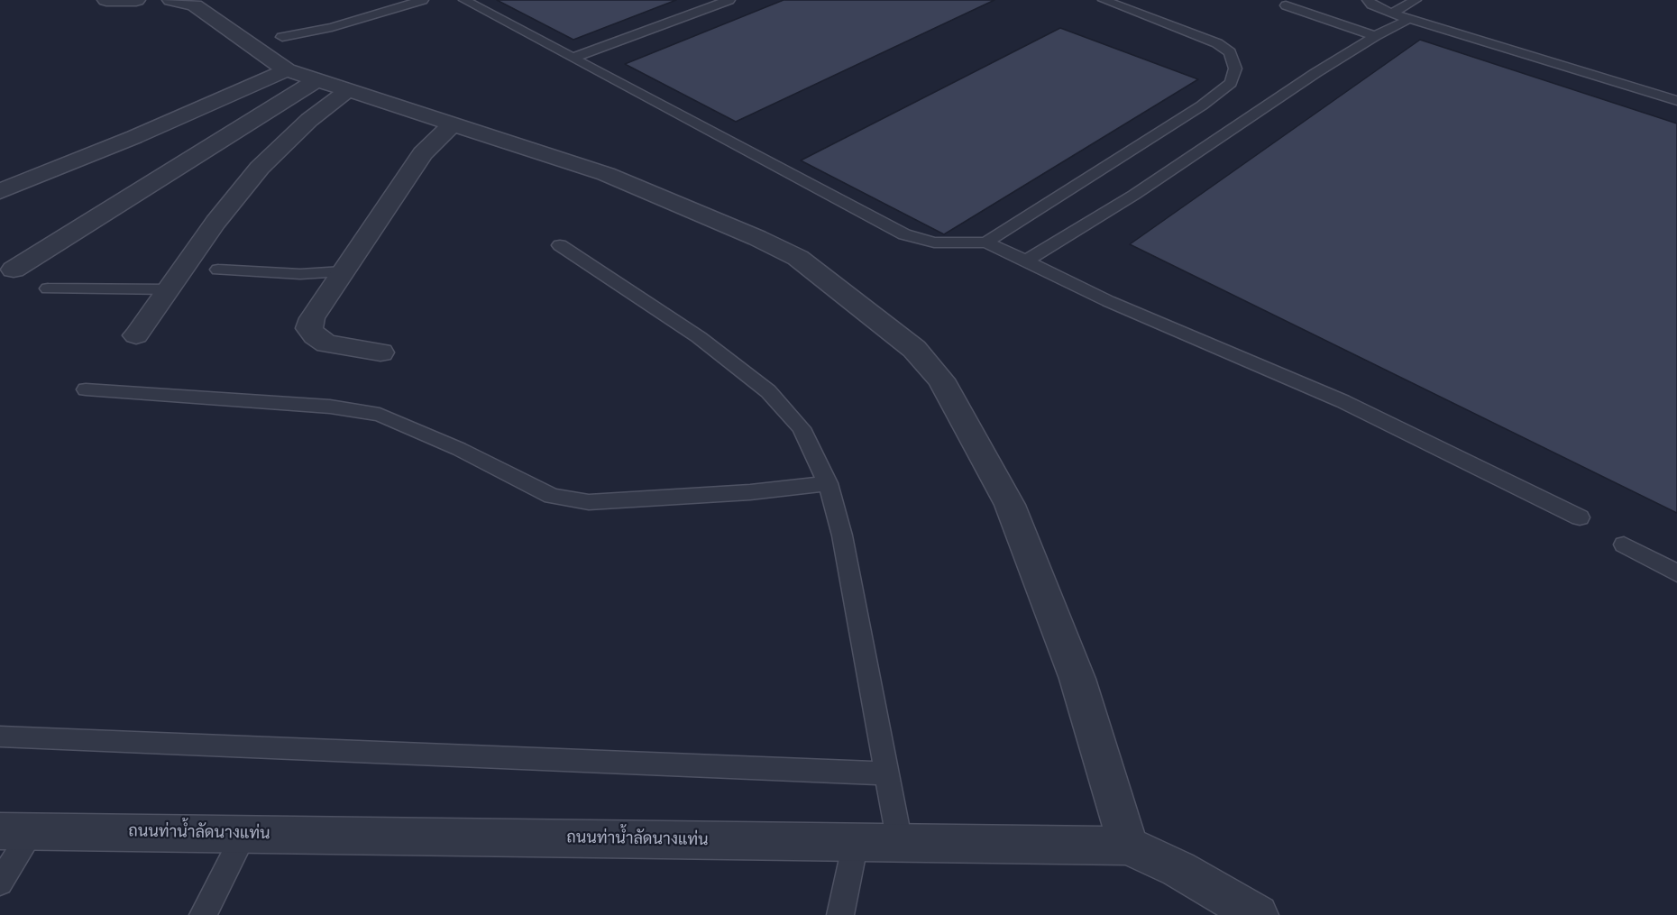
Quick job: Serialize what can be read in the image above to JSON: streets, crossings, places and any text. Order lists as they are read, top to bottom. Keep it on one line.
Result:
{"streets":{"street":["ถนนท่าน้ำลัดนางแท่น"]}}
